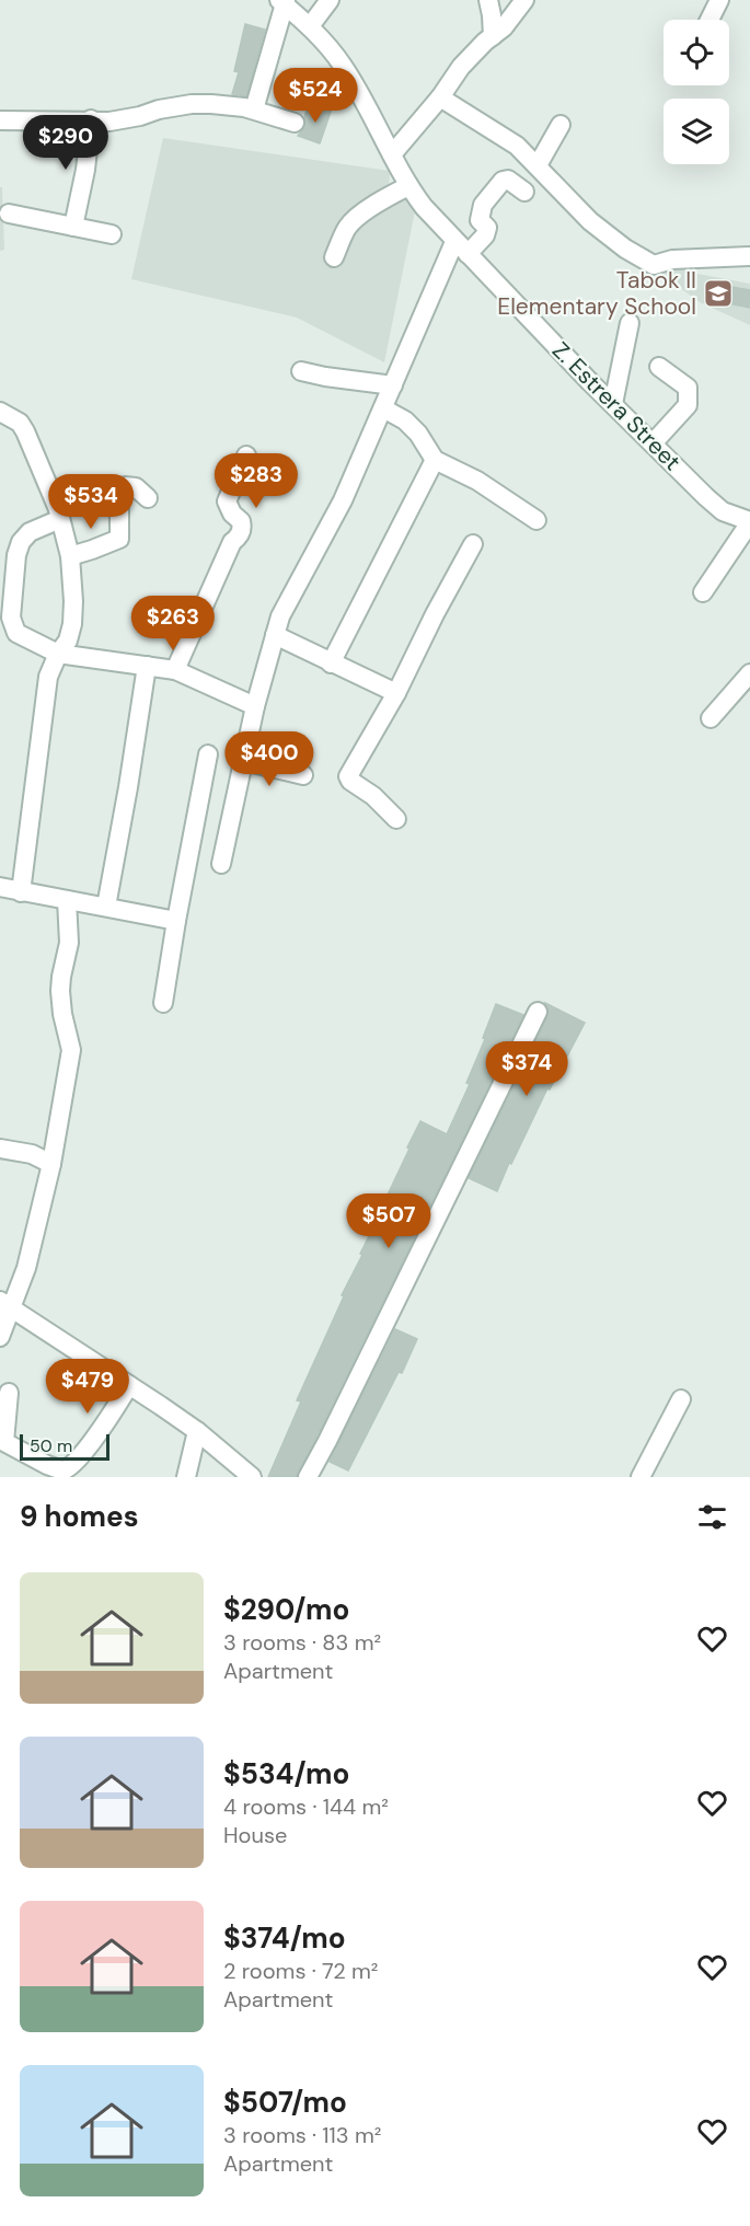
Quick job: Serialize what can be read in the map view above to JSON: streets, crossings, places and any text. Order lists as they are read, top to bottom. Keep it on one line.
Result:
{"streets":{"street":["Z. Estrera Street"]},"places":{"school or university":["Tabok II Elementary School"]},"scale_bar":"50 m","page":{"price":["$524","$290","$283","$534","$263","$400","$374","$507","$479"],"scale":"50 m","heading":"9 homes","list":[{"name":"$290/mo","note":"3 rooms · 83 m² · Apartment"},{"name":"$534/mo","note":"4 rooms · 144 m² · House"},{"name":"$374/mo","note":"2 rooms · 72 m² · Apartment"},{"name":"$507/mo","note":"3 rooms · 113 m² · Apartment"}]}}
